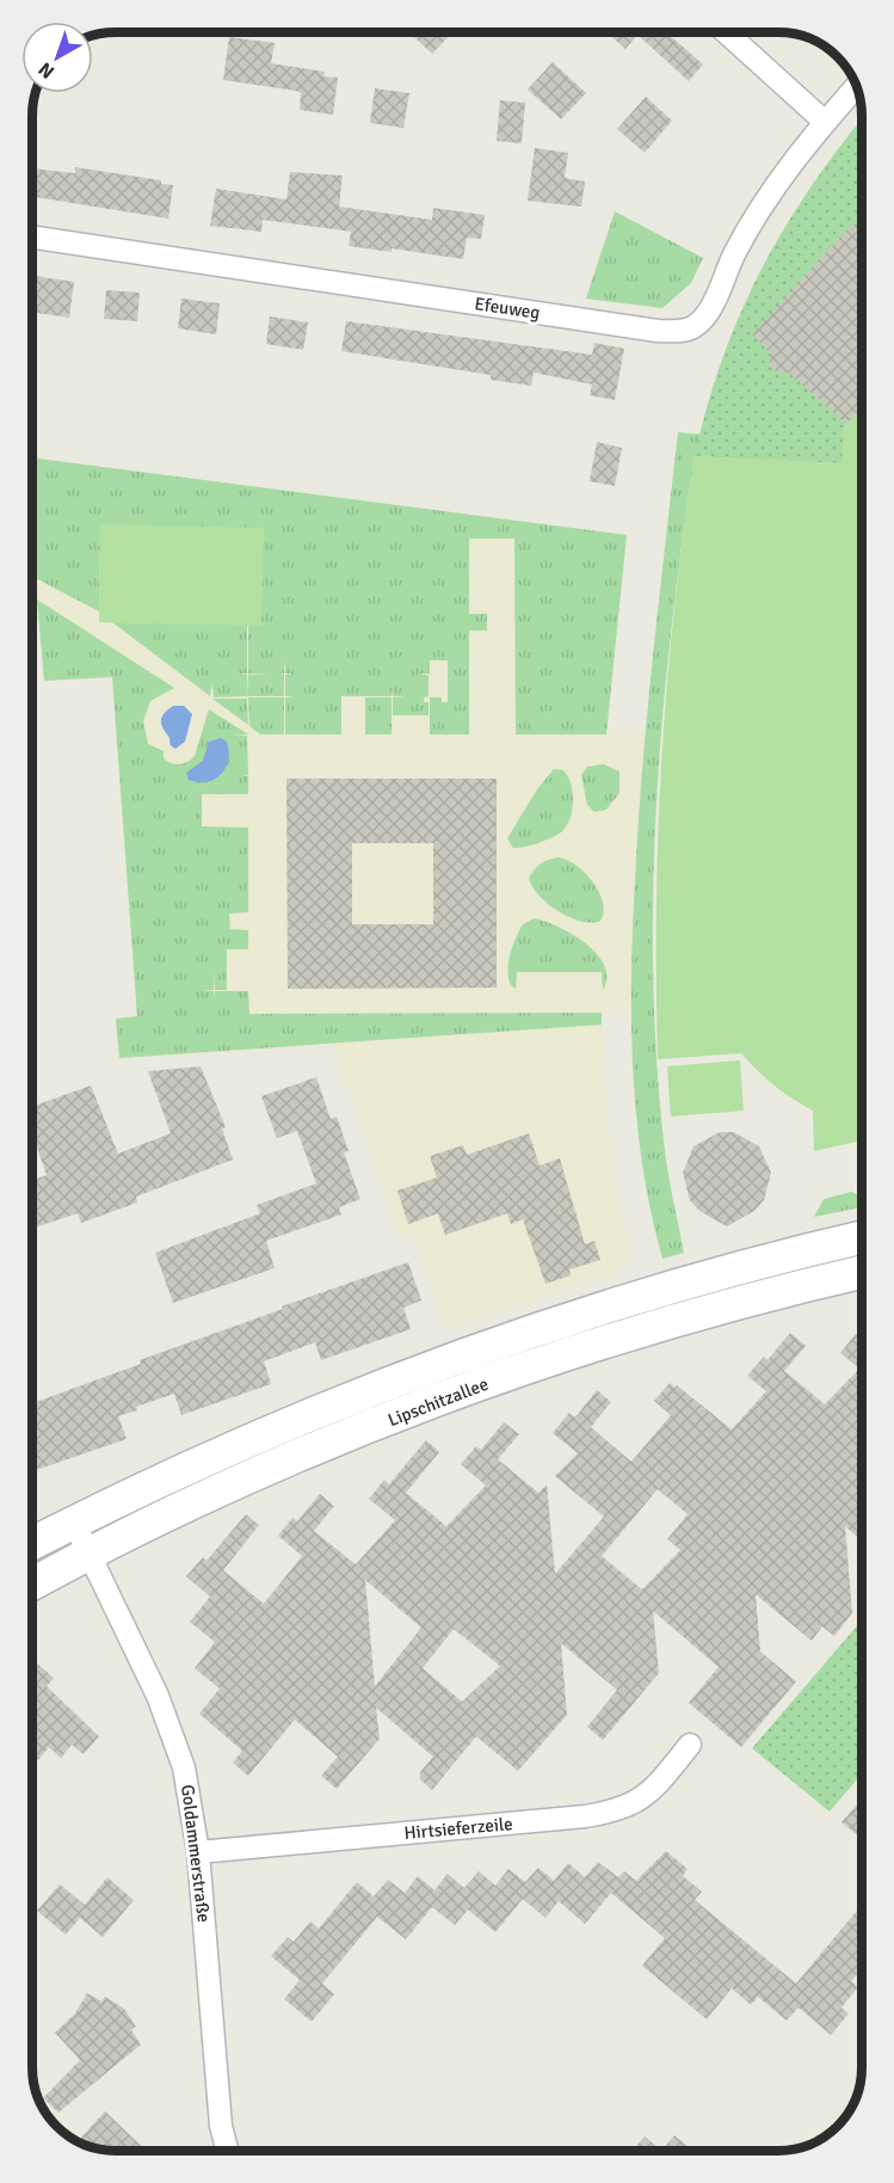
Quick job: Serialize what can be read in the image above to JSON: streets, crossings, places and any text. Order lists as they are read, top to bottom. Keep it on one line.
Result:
{"streets":{"street":["Efeuweg","Lipschitzallee","Hirtsieferzeile","Goldammerstraße"]},"crossings":[["Lipschitzallee","Goldammerstraße"],["Hirtsieferzeile","Goldammerstraße"]],"north":"bottom left"}
